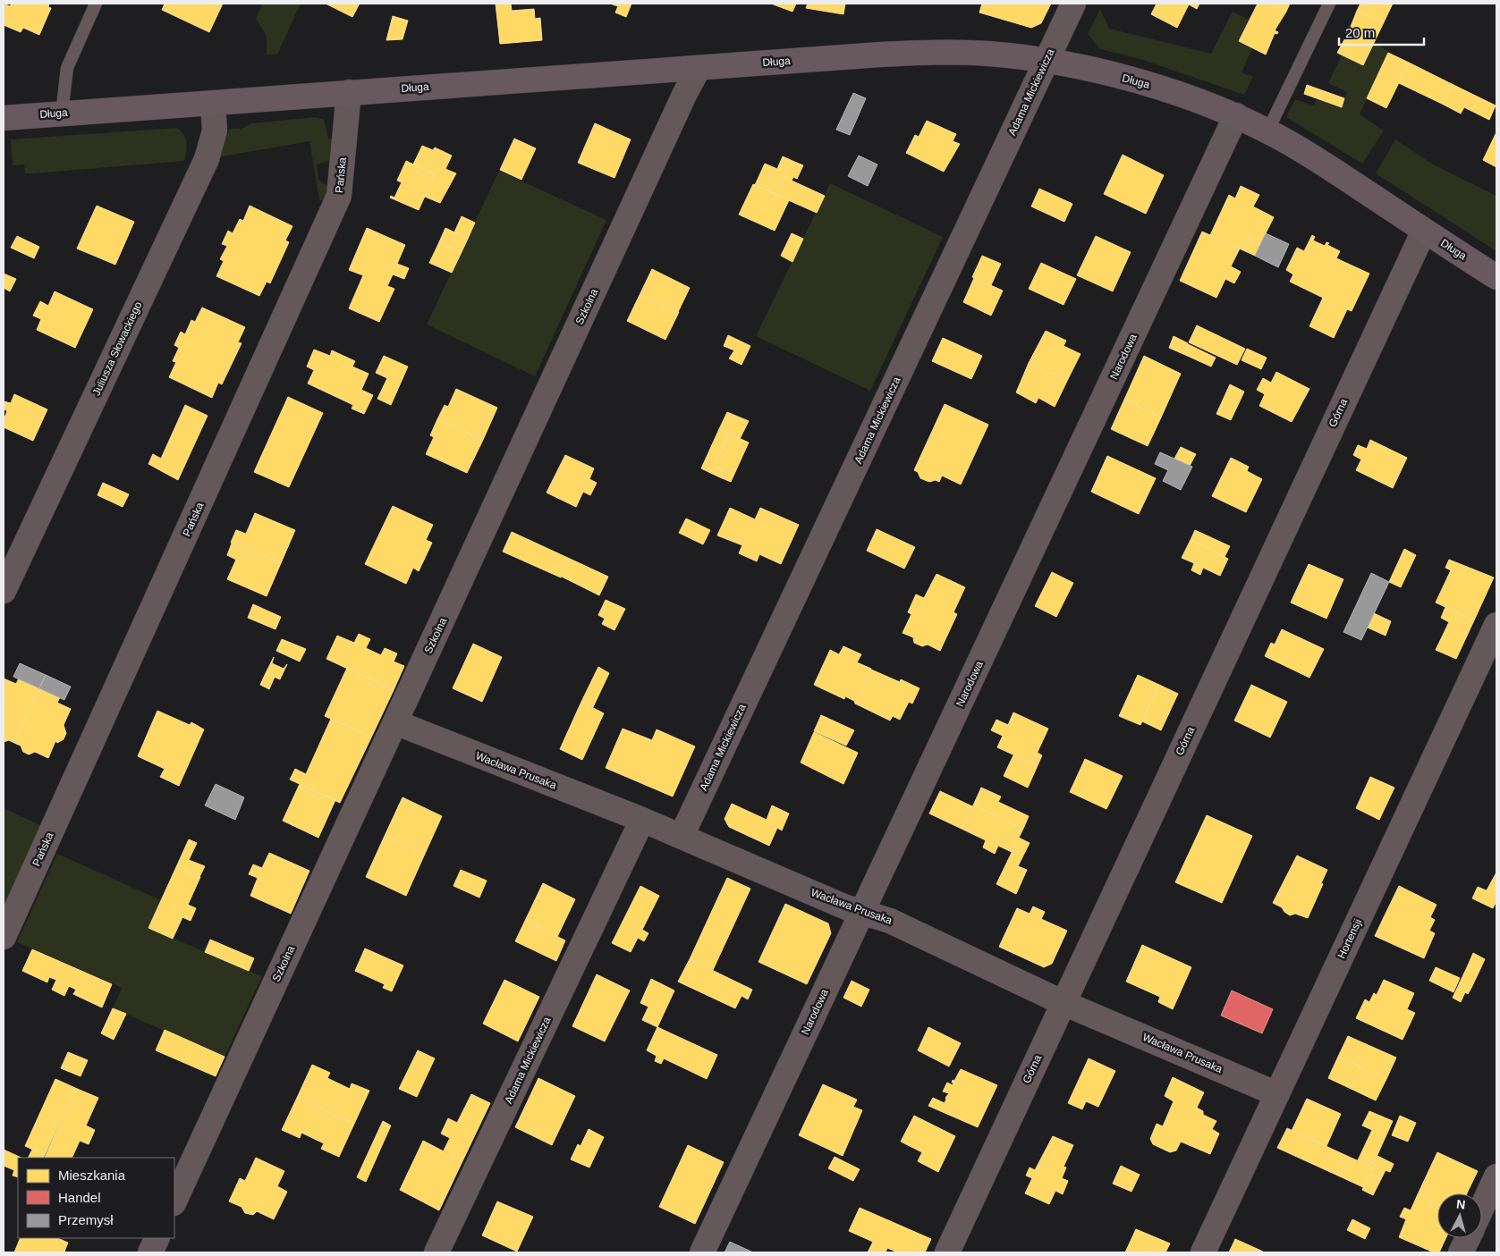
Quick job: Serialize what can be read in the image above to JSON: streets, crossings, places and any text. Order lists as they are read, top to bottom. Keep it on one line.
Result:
{"streets":{"street":["Długa","Adama Mickiewicza","Pańska","Szkolna","Juliusza Słowackiego","Narodowa","Górna","Wacława Prusaka","Hortensji"]},"crossings":[["Długa","Adama Mickiewicza"],["Długa","Pańska"],["Długa","Szkolna"],["Długa","Juliusza Słowackiego"],["Długa","Narodowa"],["Długa","Górna"],["Adama Mickiewicza","Wacława Prusaka"],["Szkolna","Wacława Prusaka"],["Narodowa","Wacława Prusaka"],["Górna","Wacława Prusaka"],["Wacława Prusaka","Hortensji"]],"legend":["Mieszkania","Handel","Przemysł"],"scale_bar":"20 m","north":"top"}
